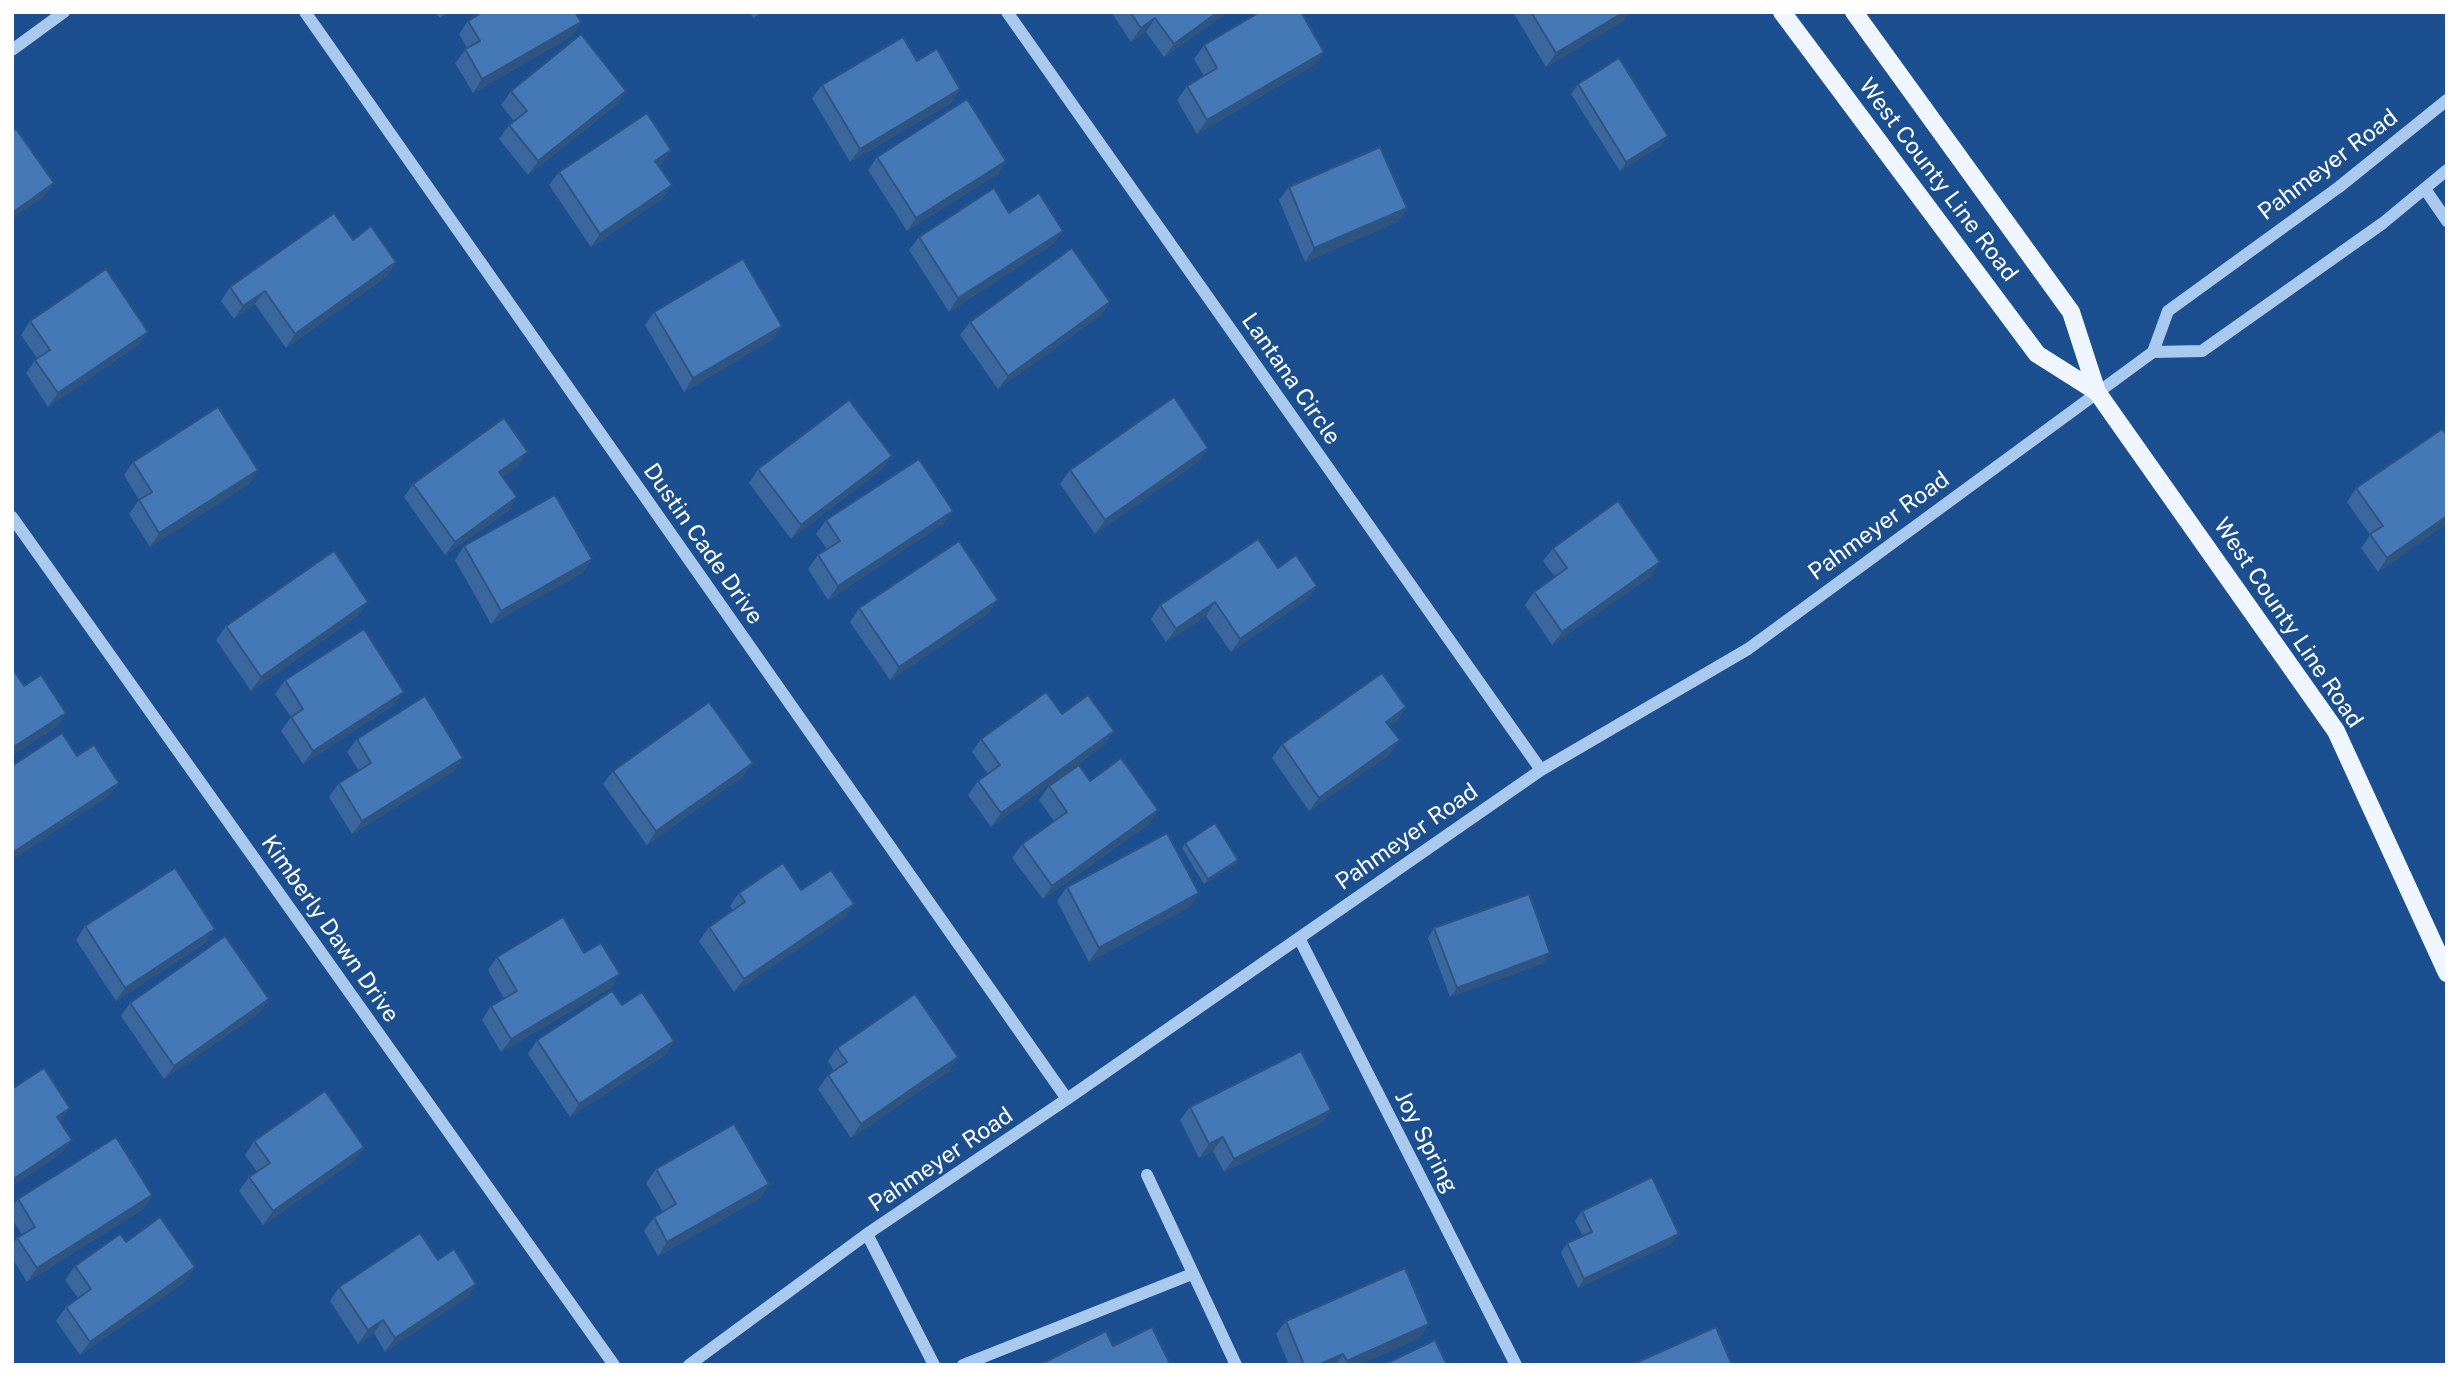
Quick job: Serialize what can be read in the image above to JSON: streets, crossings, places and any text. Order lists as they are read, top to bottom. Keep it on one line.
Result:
{"streets":{"main road":["West County Line Road"],"street":["Pahmeyer Road","Lantana Circle","Dustin Cade Drive","Kimberly Dawn Drive","Joy Spring"]},"crossings":[["Pahmeyer Road","West County Line Road"],["Pahmeyer Road","Lantana Circle"],["Pahmeyer Road","Dustin Cade Drive"],["Pahmeyer Road","Joy Spring"]]}
